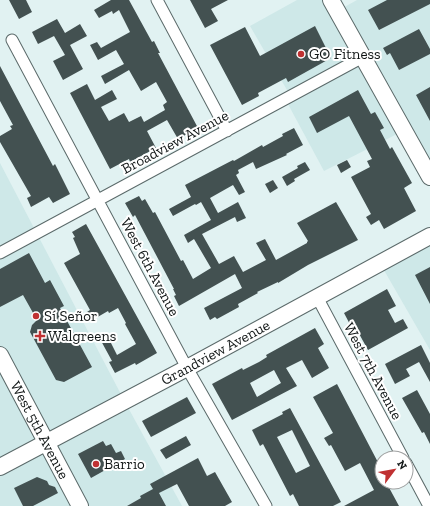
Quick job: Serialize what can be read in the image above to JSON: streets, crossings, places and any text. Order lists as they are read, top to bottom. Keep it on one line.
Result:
{"streets":{"street":["Broadview Avenue","West 6th Avenue","Grandview Avenue","West 7th Avenue","West 5th Avenue"]},"crossings":[["Broadview Avenue","West 6th Avenue"],["West 6th Avenue","Grandview Avenue"],["Grandview Avenue","West 7th Avenue"],["Grandview Avenue","West 5th Avenue"]],"places":{"other":["GO Fitness","Sí Señor","Barrio"],"health":["Walgreens"]},"north":"top right"}
